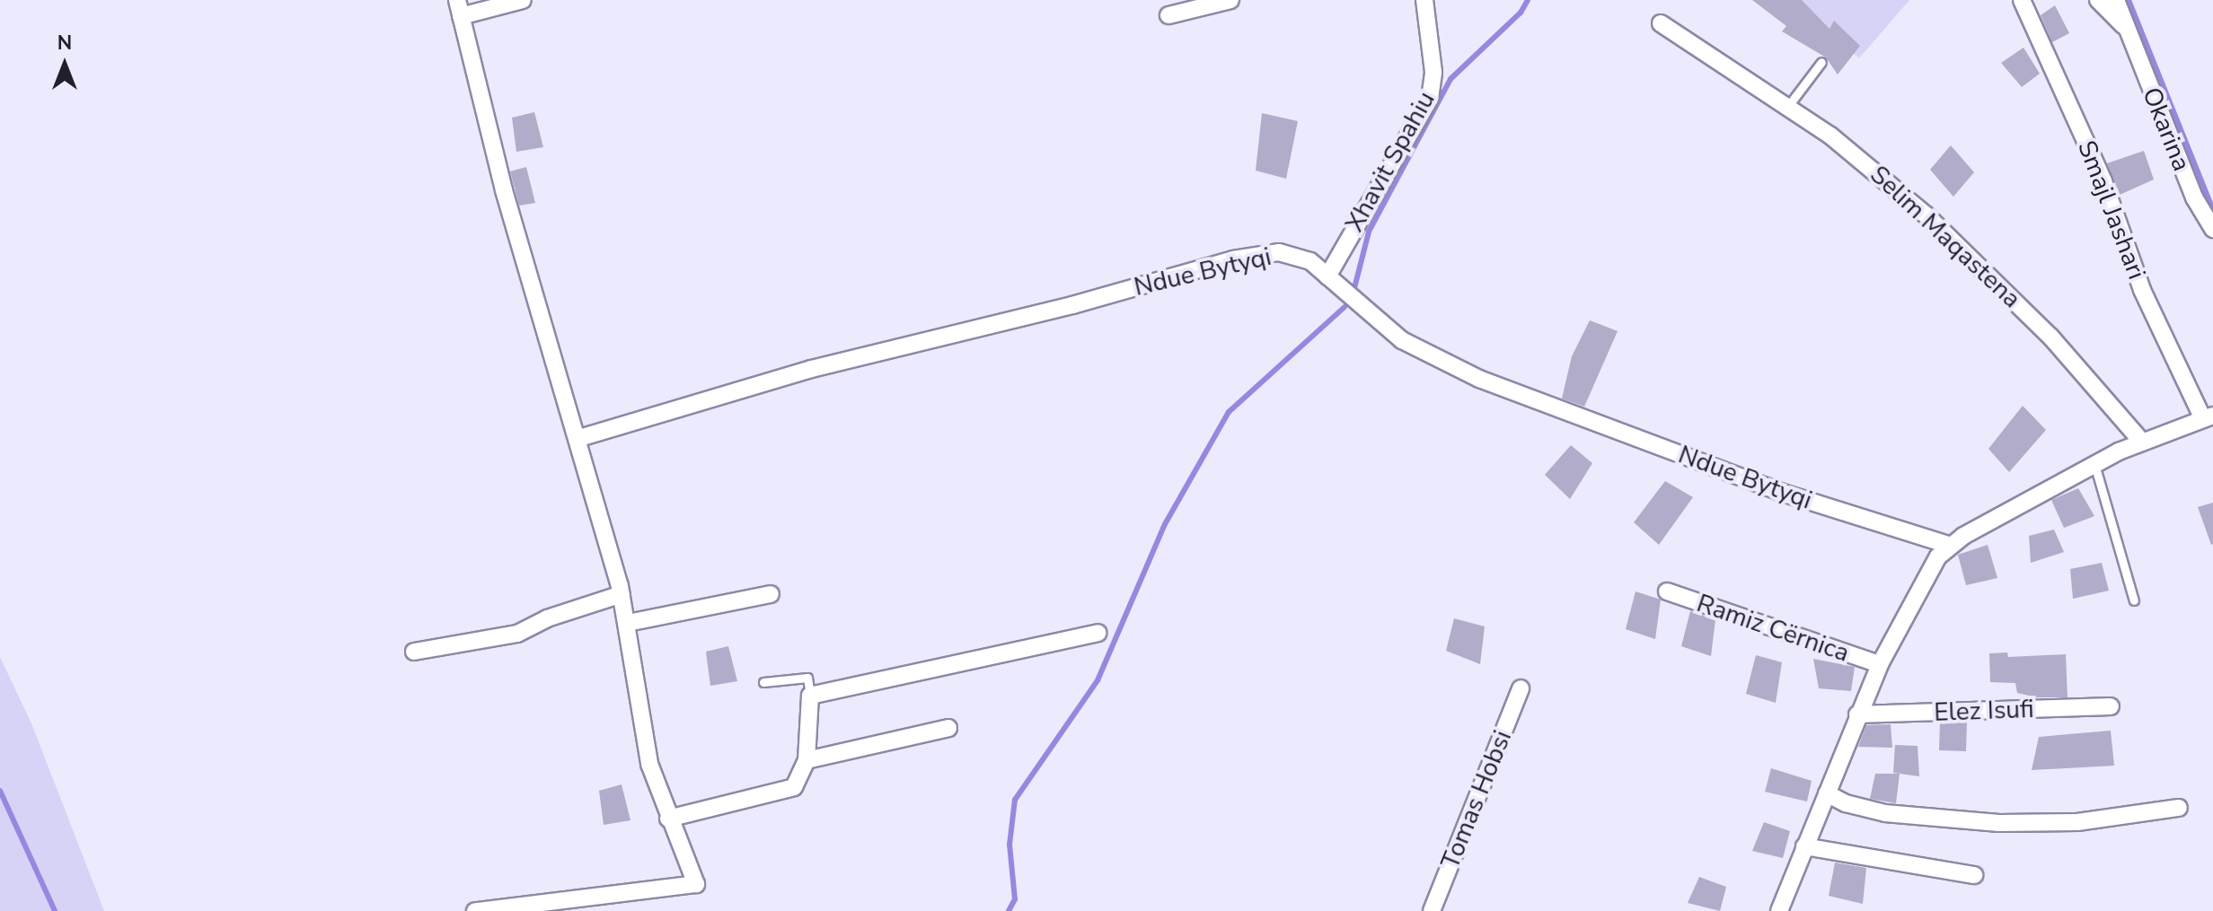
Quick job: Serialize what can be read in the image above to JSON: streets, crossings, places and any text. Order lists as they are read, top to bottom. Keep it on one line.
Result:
{"streets":{"street":["Okarina","Xhavit Spahiu","Smajl Jashari","Selim Maqastena","Ndue Bytyqi","Ramiz Cërnica","Elez Isufi","Tomas Hobsi"]},"crossings":[["Xhavit Spahiu","Ndue Bytyqi"],["Smajl Jashari","Ramiz Cërnica"],["Selim Maqastena","Ramiz Cërnica"],["Ndue Bytyqi","Ramiz Cërnica"],["Ramiz Cërnica","Elez Isufi"]],"north":"top"}
